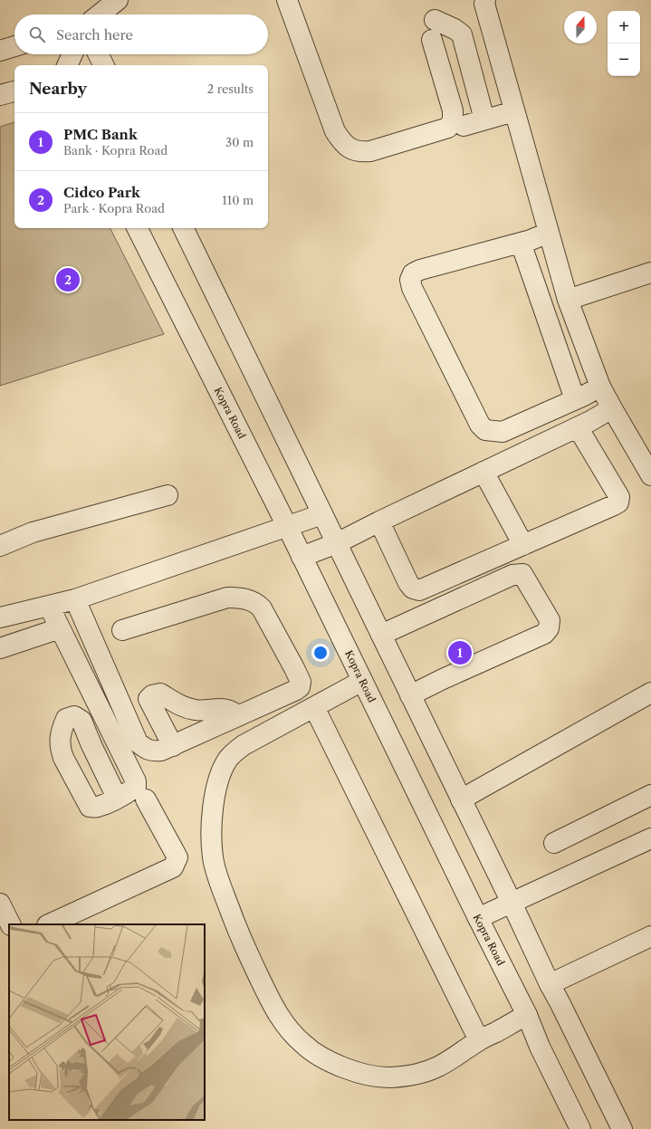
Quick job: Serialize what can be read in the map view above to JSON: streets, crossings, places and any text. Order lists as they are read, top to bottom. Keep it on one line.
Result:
{"streets":{"street":["Kopra Road"]},"north":"top","page":{"map_buttons":["+","−"],"search":"Search here","heading":["Nearby","2 results"],"list":[{"mark":"1","name":"PMC Bank","note":"Bank · Kopra Road","value":"30 m"},{"mark":"2","name":"Cidco Park","note":"Park · Kopra Road","value":"110 m"}],"pins":["2","1"]}}
